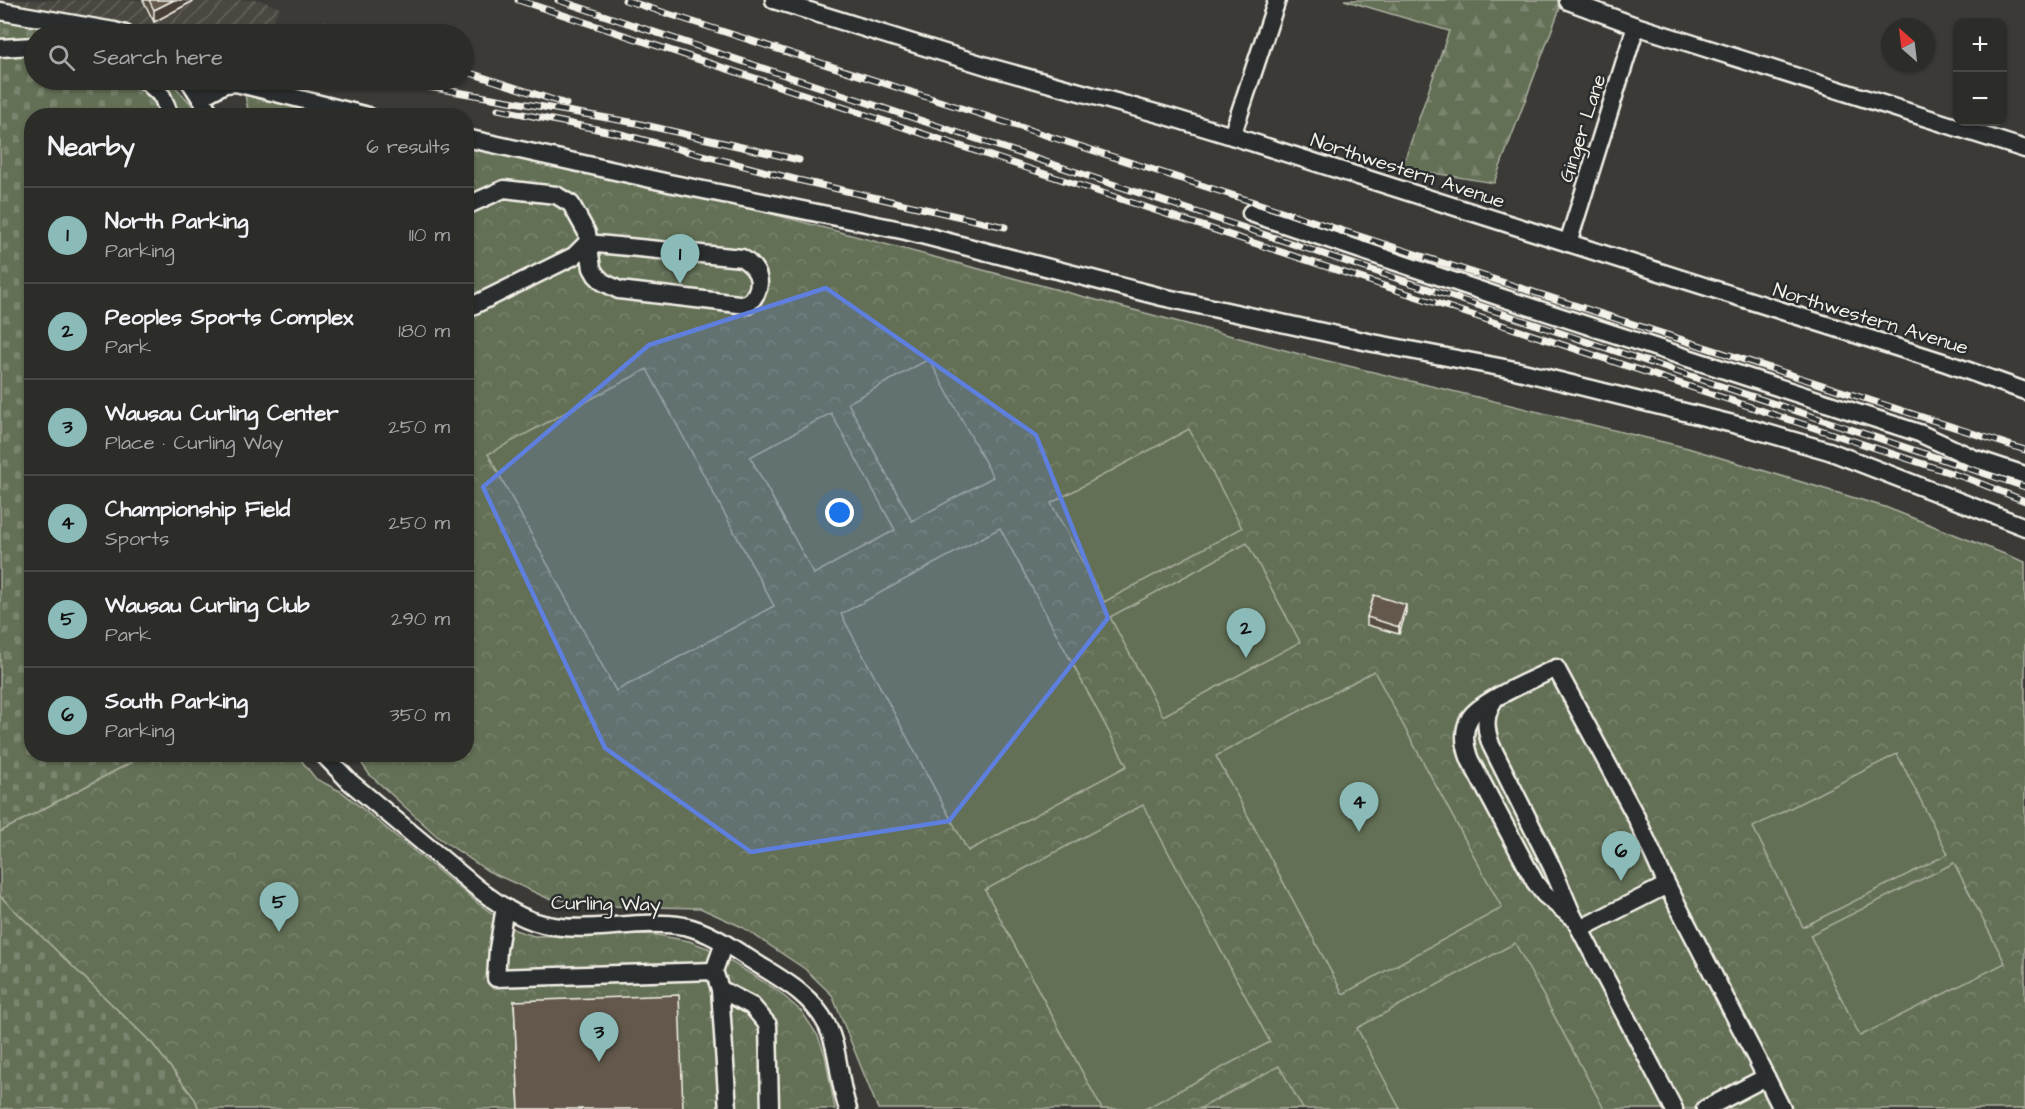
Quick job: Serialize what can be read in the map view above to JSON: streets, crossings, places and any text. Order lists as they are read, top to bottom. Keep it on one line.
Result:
{"streets":{"street":["Ginger Lane","Northwestern Avenue","Curling Way"]},"crossings":[["Ginger Lane","Northwestern Avenue"]],"north":"top left","page":{"map_buttons":["+","−"],"search":"Search here","heading":["Nearby","6 results"],"list":[{"mark":"1","name":"North Parking","note":"Parking","value":"110 m"},{"mark":"2","name":"Peoples Sports Complex","note":"Park","value":"180 m"},{"mark":"3","name":"Wausau Curling Center","note":"Place · Curling Way","value":"250 m"},{"mark":"4","name":"Championship Field","note":"Sports","value":"250 m"},{"mark":"5","name":"Wausau Curling Club","note":"Park","value":"290 m"},{"mark":"6","name":"South Parking","note":"Parking","value":"350 m"}],"pins":["1","2","4","6","5","3"]}}
